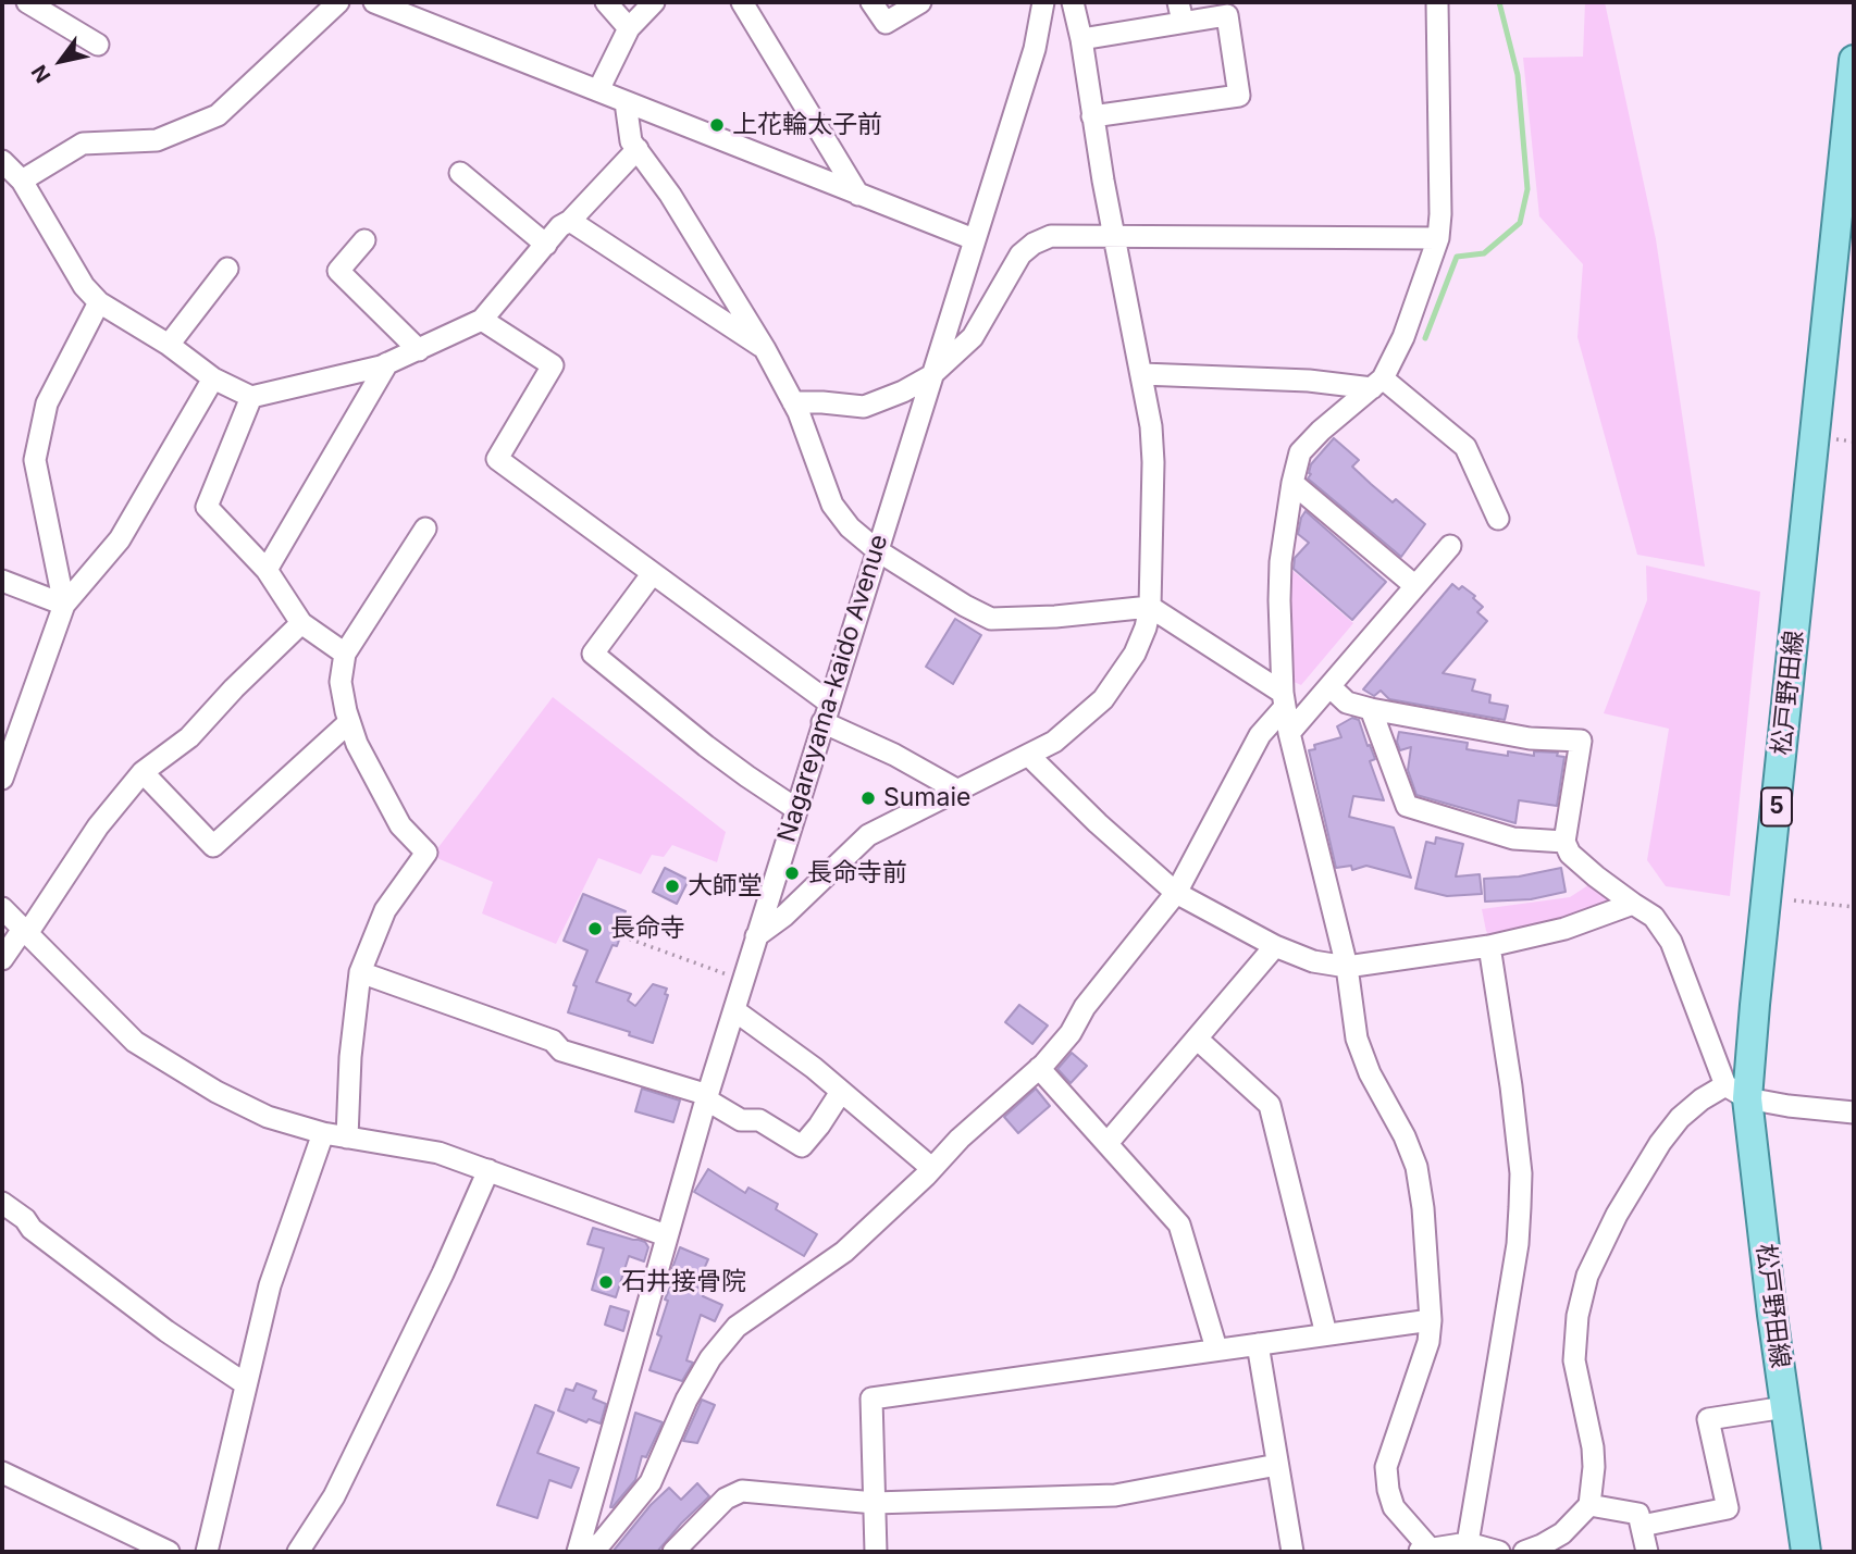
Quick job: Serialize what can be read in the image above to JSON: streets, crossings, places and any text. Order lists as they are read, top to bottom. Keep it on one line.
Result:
{"streets":{"main road":["松戸野田線","5"],"street":["Nagareyama-kaido Avenue"]},"places":["上花輪太子前","Sumaie","長命寺前","大師堂","長命寺","石井接骨院"],"north":"bottom left"}
